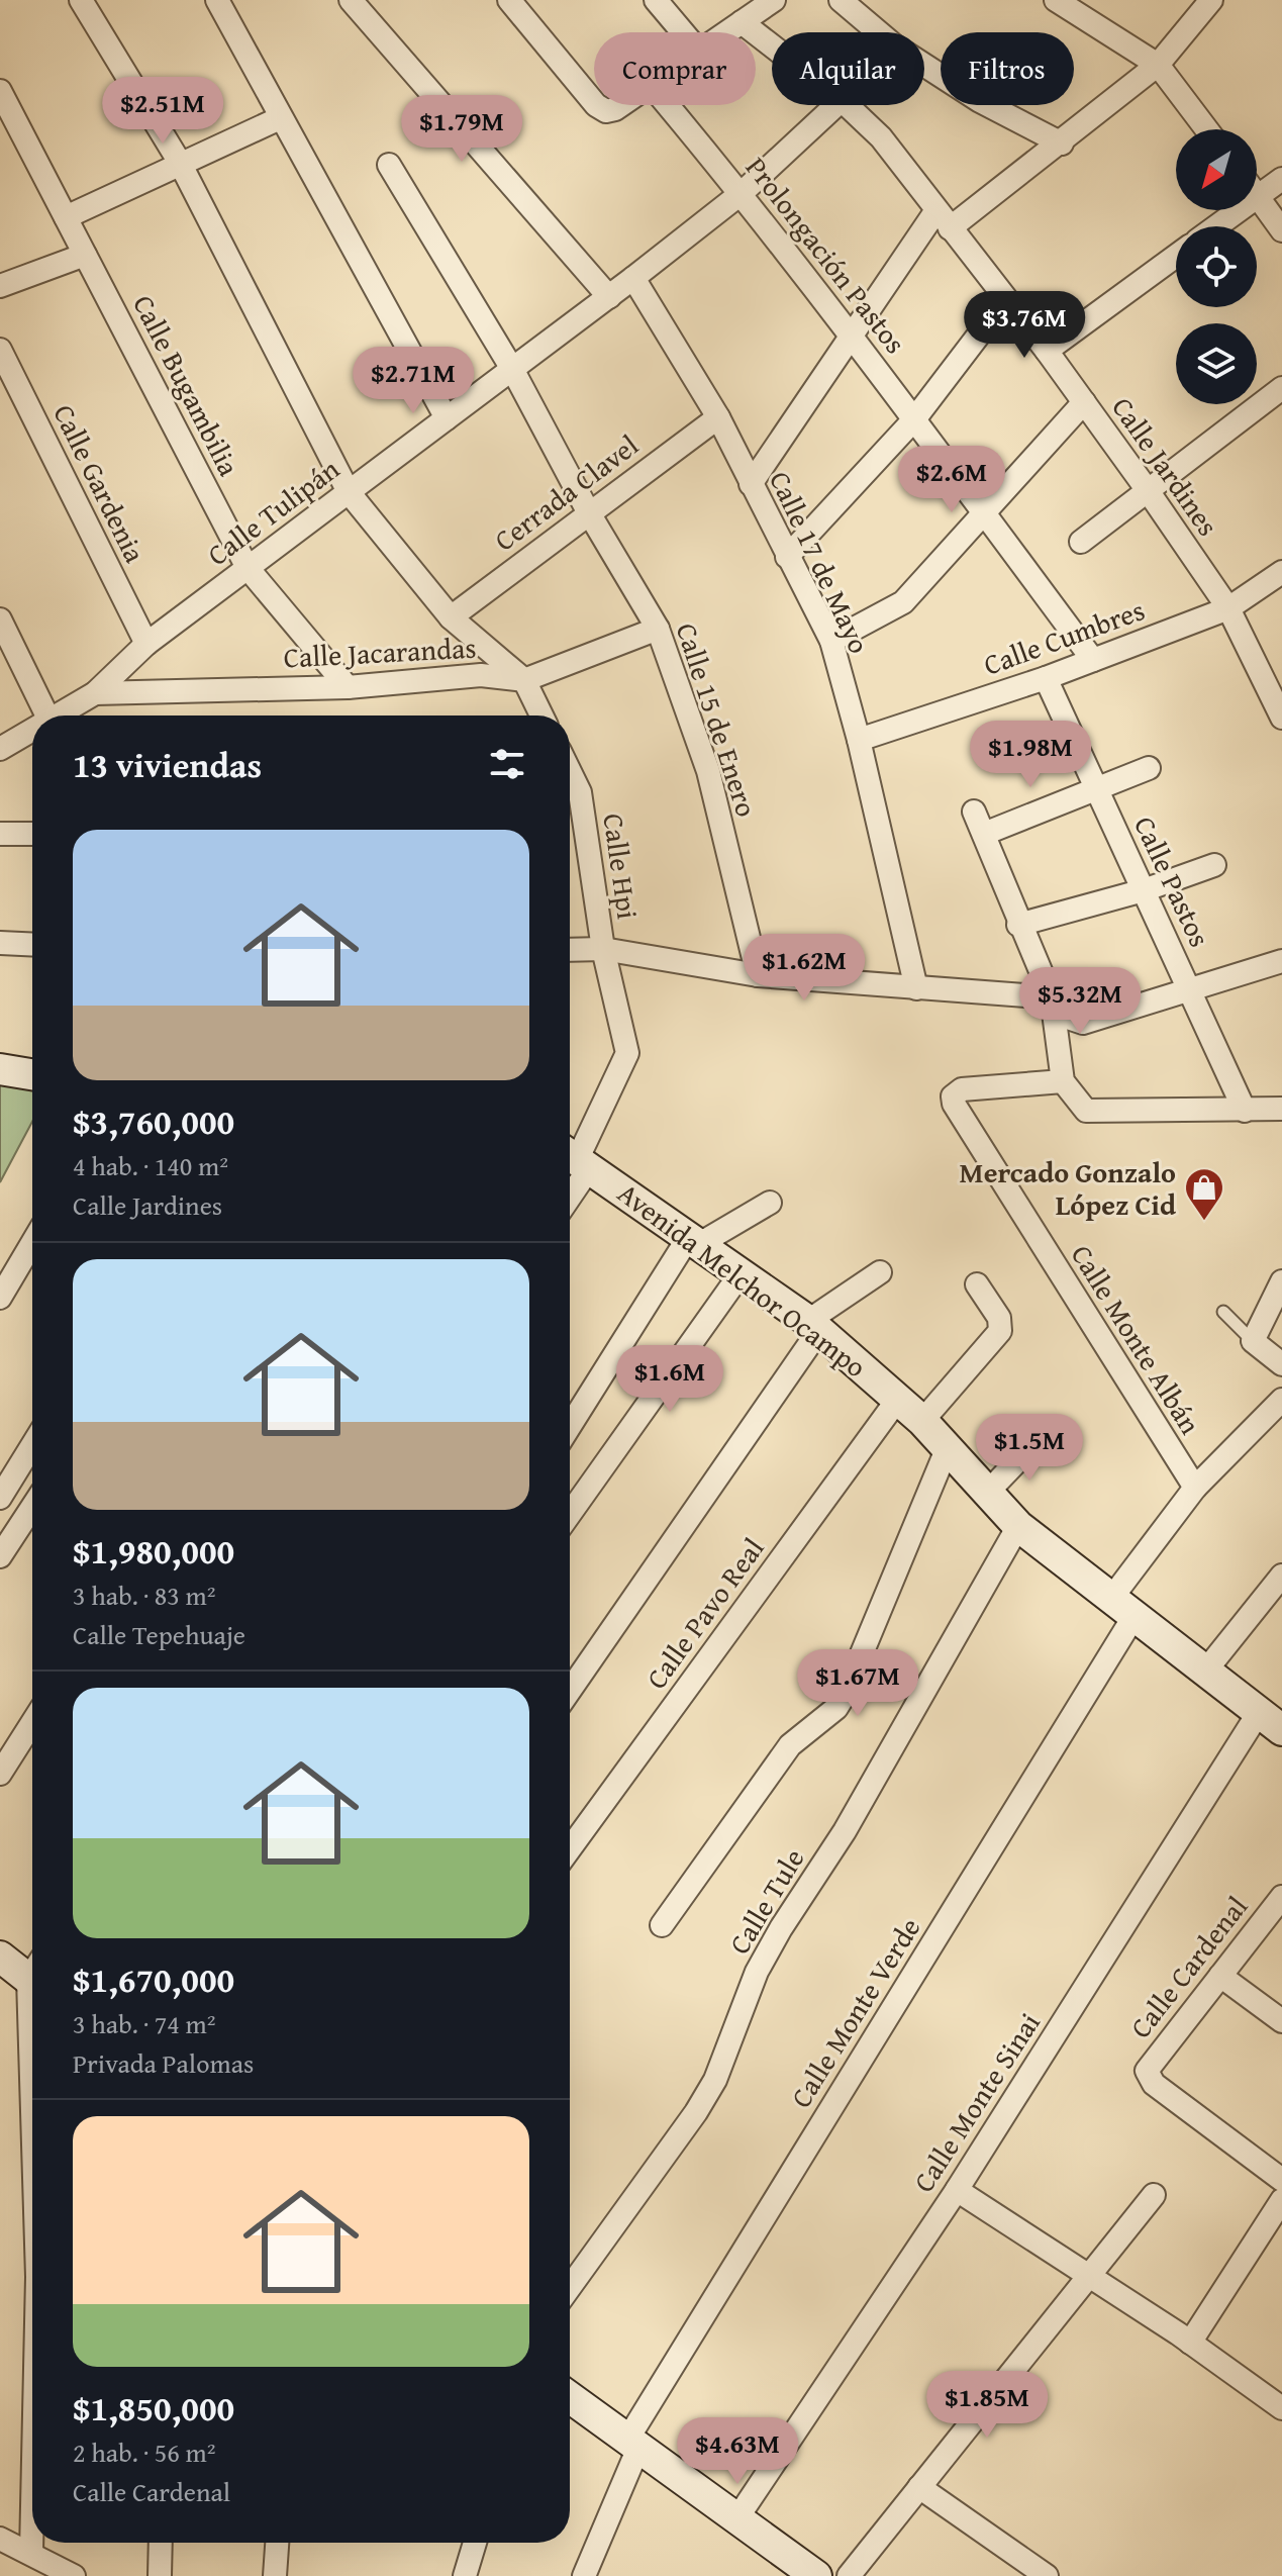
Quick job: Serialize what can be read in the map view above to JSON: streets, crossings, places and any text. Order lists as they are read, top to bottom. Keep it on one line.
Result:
{"streets":{"street":["Prolongación Pastos","Calle Bugambilia","Calle Jardines","Calle Gardenia","Cerrada Clavel","Calle Tulipán","Calle 17 de Mayo","Calle Cumbres","Calle Jacarandas","Calle 15 de Enero","Calle Hpi","Calle Pastos","Avenida Melchor Ocampo","Calle Monte Albán","Calle Pavo Real","Calle Tule","Calle Cardenal","Calle Monte Verde","Calle Monte Sinai"]},"crossings":[["Prolongación Pastos","Calle Tulipán"],["Prolongación Pastos","Calle Cumbres"],["Calle Bugambilia","Calle Tulipán"],["Calle Bugambilia","Calle Jacarandas"],["Calle Jardines","Calle Cumbres"],["Calle Gardenia","Calle Tulipán"],["Cerrada Clavel","Calle 17 de Mayo"],["Cerrada Clavel","Calle 15 de Enero"],["Calle Tulipán","Calle 17 de Mayo"],["Calle Tulipán","Calle Jacarandas"],["Calle Tulipán","Calle 15 de Enero"],["Calle 17 de Mayo","Calle Cumbres"],["Calle Cumbres","Calle Pastos"],["Calle Jacarandas","Calle 15 de Enero"],["Calle Hpi","Avenida Melchor Ocampo"],["Avenida Melchor Ocampo","Calle Pavo Real"],["Avenida Melchor Ocampo","Calle Tule"],["Avenida Melchor Ocampo","Calle Monte Verde"],["Avenida Melchor Ocampo","Calle Monte Sinai"],["Calle Monte Albán","Calle Monte Verde"]],"places":{"shop":["Mercado Gonzalo López Cid"]},"north":"bottom left","page":{"chip":["Comprar","Alquilar","Filtros"],"price":["$2.51M","$1.79M","$3.76M","$2.71M","$2.6M","$1.98M","$1.62M","$5.32M","$1.6M","$1.5M","$1.67M","$1.85M","$4.63M"],"heading":"13 viviendas","list":[{"name":"$3,760,000","note":"4 hab. · 140 m² · Calle Jardines"},{"name":"$1,980,000","note":"3 hab. · 83 m² · Calle Tepehuaje"},{"name":"$1,670,000","note":"3 hab. · 74 m² · Privada Palomas"},{"name":"$1,850,000","note":"2 hab. · 56 m² · Calle Cardenal"}]}}
